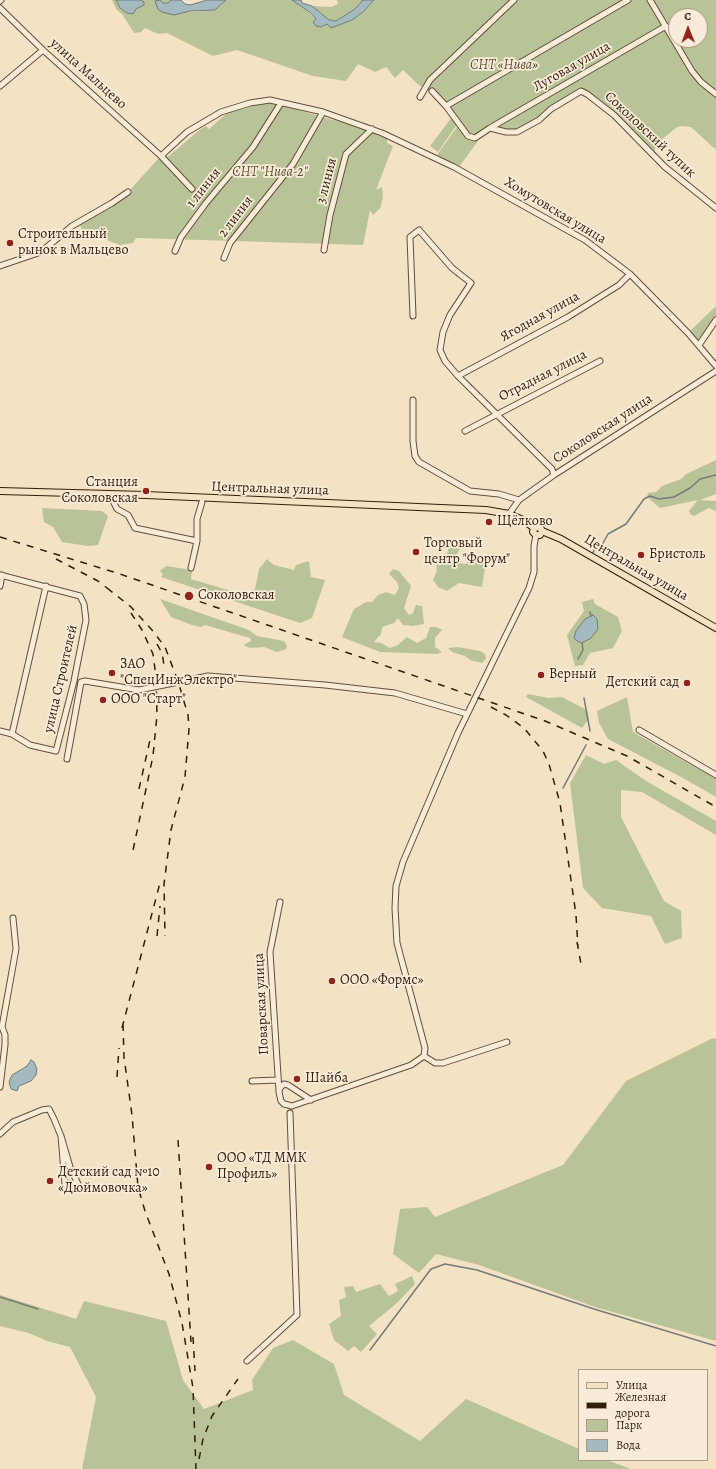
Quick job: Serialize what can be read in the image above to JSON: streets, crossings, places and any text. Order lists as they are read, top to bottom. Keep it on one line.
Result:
{"streets":{"main road":["Центральная улица"],"street":["Луговая улица","улица Мальцево","Соколовский тупик","3 линия","1 линия","Хомутовская улица","2 линия","Ягодная улица","Отрадная улица","Соколовская улица","улица Строителей","Поварская улица"]},"crossings":[["Луговая улица","Соколовский тупик"],["3 линия","Хомутовская улица"],["Хомутовская улица","Ягодная улица"],["Ягодная улица","Отрадная улица"],["Отрадная улица","Соколовская улица"],["Соколовская улица","Центральная улица"]],"parks":["СНТ «Нива»","СНТ \"Нива-2\""],"places":["Строительный рынок в Мальцево","Станция Соколовская","Щёлково","Торговый центр \"Форум\"","Бристоль","Соколовская","ЗАО \"СпецИнжЭлектро\"","Верный","Детский сад","ООО \"Старт\"","ООО «Формс»","Шайба","ООО «ТД ММК Профиль»","Детский сад №10 «Дюймовочка»"],"legend":["Улица","Железная дорога","Парк","Вода"],"north":"top"}
